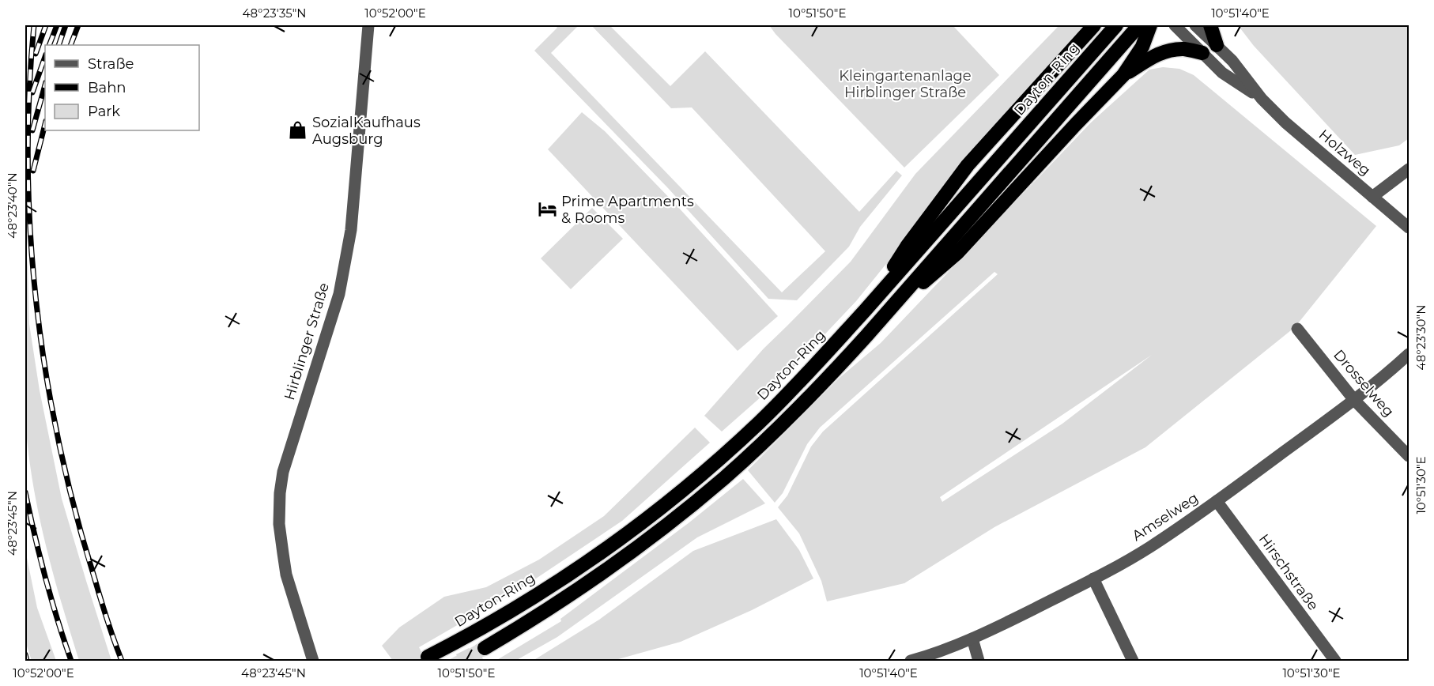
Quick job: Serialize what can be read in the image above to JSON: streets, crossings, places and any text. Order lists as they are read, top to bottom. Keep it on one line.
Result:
{"streets":{"highway":["Dayton-Ring"],"street":["Holzweg","Hirblinger Straße","Drosselweg","Amselweg","Hirschstraße"]},"crossings":[["Drosselweg","Amselweg"],["Amselweg","Hirschstraße"]],"parks":["Kleingartenanlage Hirblinger Straße"],"places":{"shop":["SozialKaufhaus Augsburg"],"hotel":["Prime Apartments & Rooms"]},"legend":["Straße","Bahn","Park"],"coordinates":["48°23'35\"N","10°52'00\"E","10°51'50\"E","10°51'40\"E","48°23'40\"N","48°23'30\"N","10°51'30\"E","48°23'45\"N"]}
